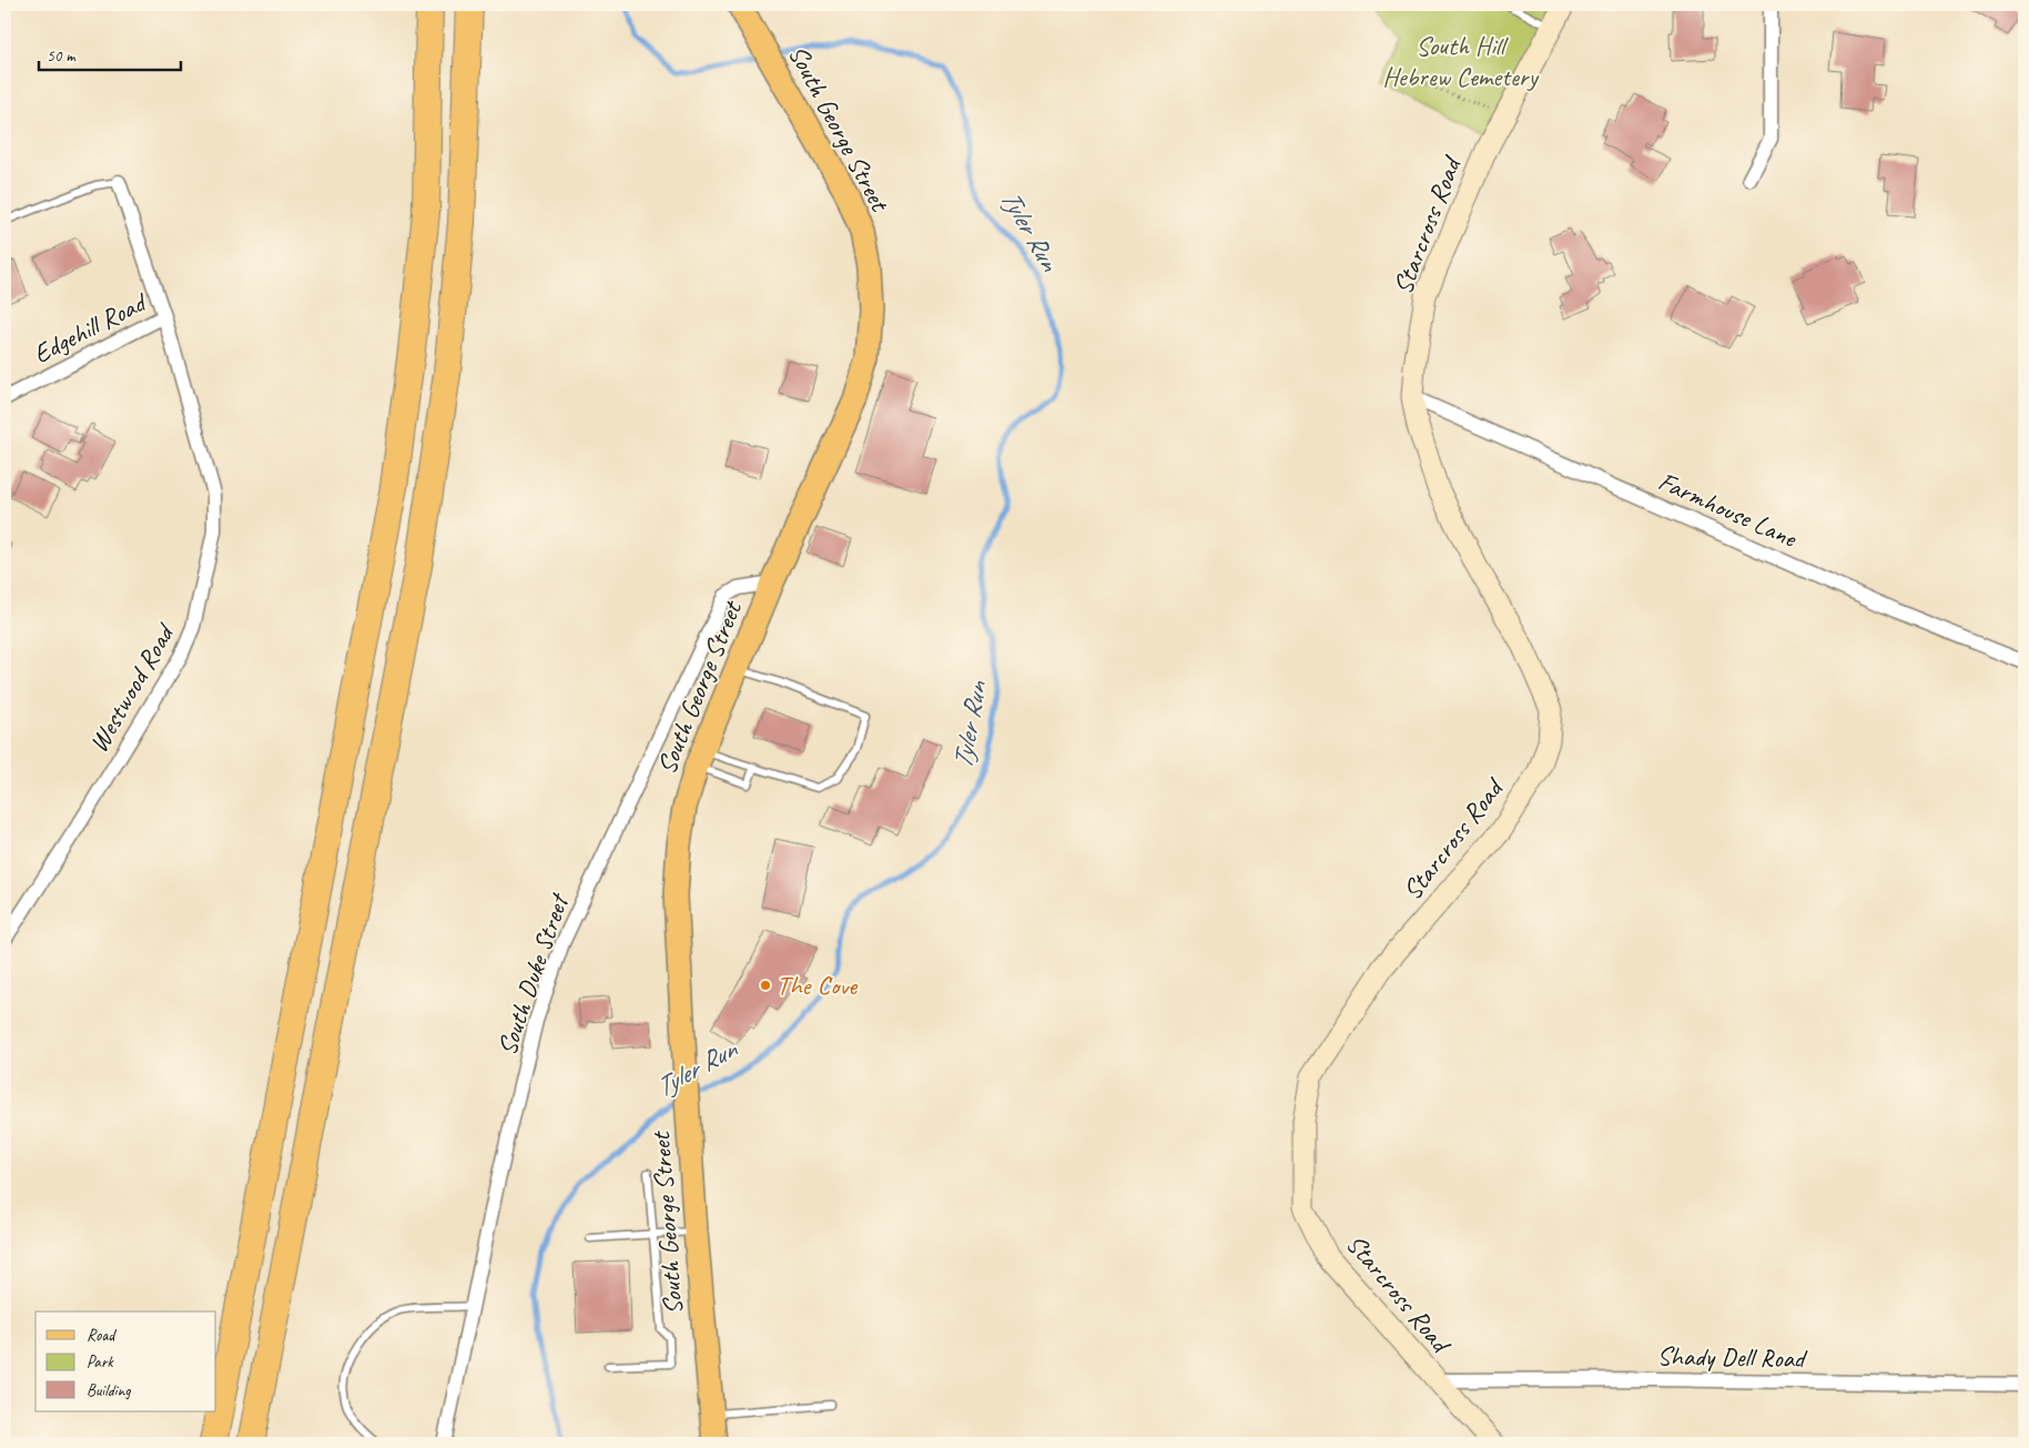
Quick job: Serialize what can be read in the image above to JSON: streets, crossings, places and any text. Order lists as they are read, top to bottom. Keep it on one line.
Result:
{"streets":{"main road":["South George Street"],"street":["Starcross Road","Edgehill Road","Farmhouse Lane","Westwood Road","South Duke Street","Shady Dell Road"]},"crossings":[["South George Street","South Duke Street"],["Starcross Road","Farmhouse Lane"],["Starcross Road","Shady Dell Road"],["Edgehill Road","Westwood Road"]],"water":["Tyler Run"],"parks":["South Hill Hebrew Cemetery"],"places":["The Cove"],"legend":["Road","Park","Building"],"scale_bar":"50 m"}
